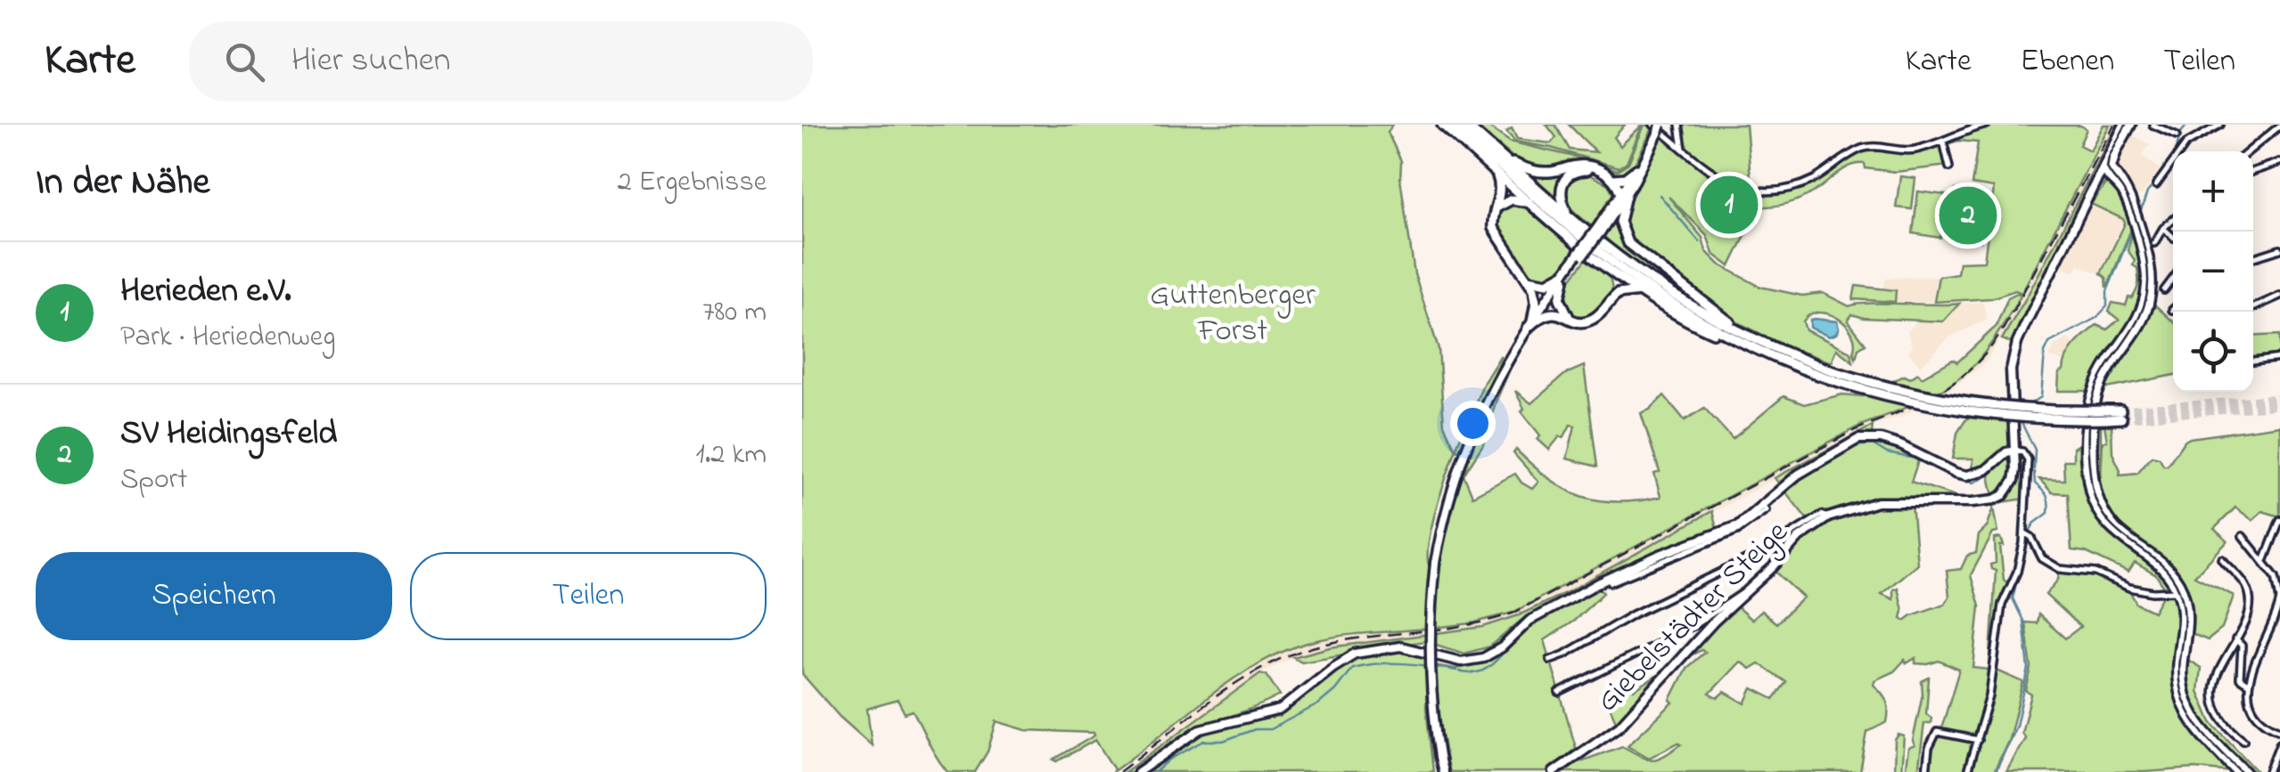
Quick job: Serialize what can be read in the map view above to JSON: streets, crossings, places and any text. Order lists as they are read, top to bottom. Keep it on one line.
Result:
{"streets":{"main road":["Giebelstädter Steige"]},"parks":["Guttenberger Forst"],"page":{"header":"Karte","search":"Hier suchen","nav":["Karte","Ebenen","Teilen"],"heading":["In der Nähe","2 Ergebnisse"],"map_buttons":["+","−"],"pins":["1","2"],"list":[{"mark":"1","name":"Herieden e.V.","note":"Park · Heriedenweg","value":"780 m"},{"mark":"2","name":"SV Heidingsfeld","note":"Sport","value":"1.2 km"}],"buttons":["Speichern","Teilen"]}}
